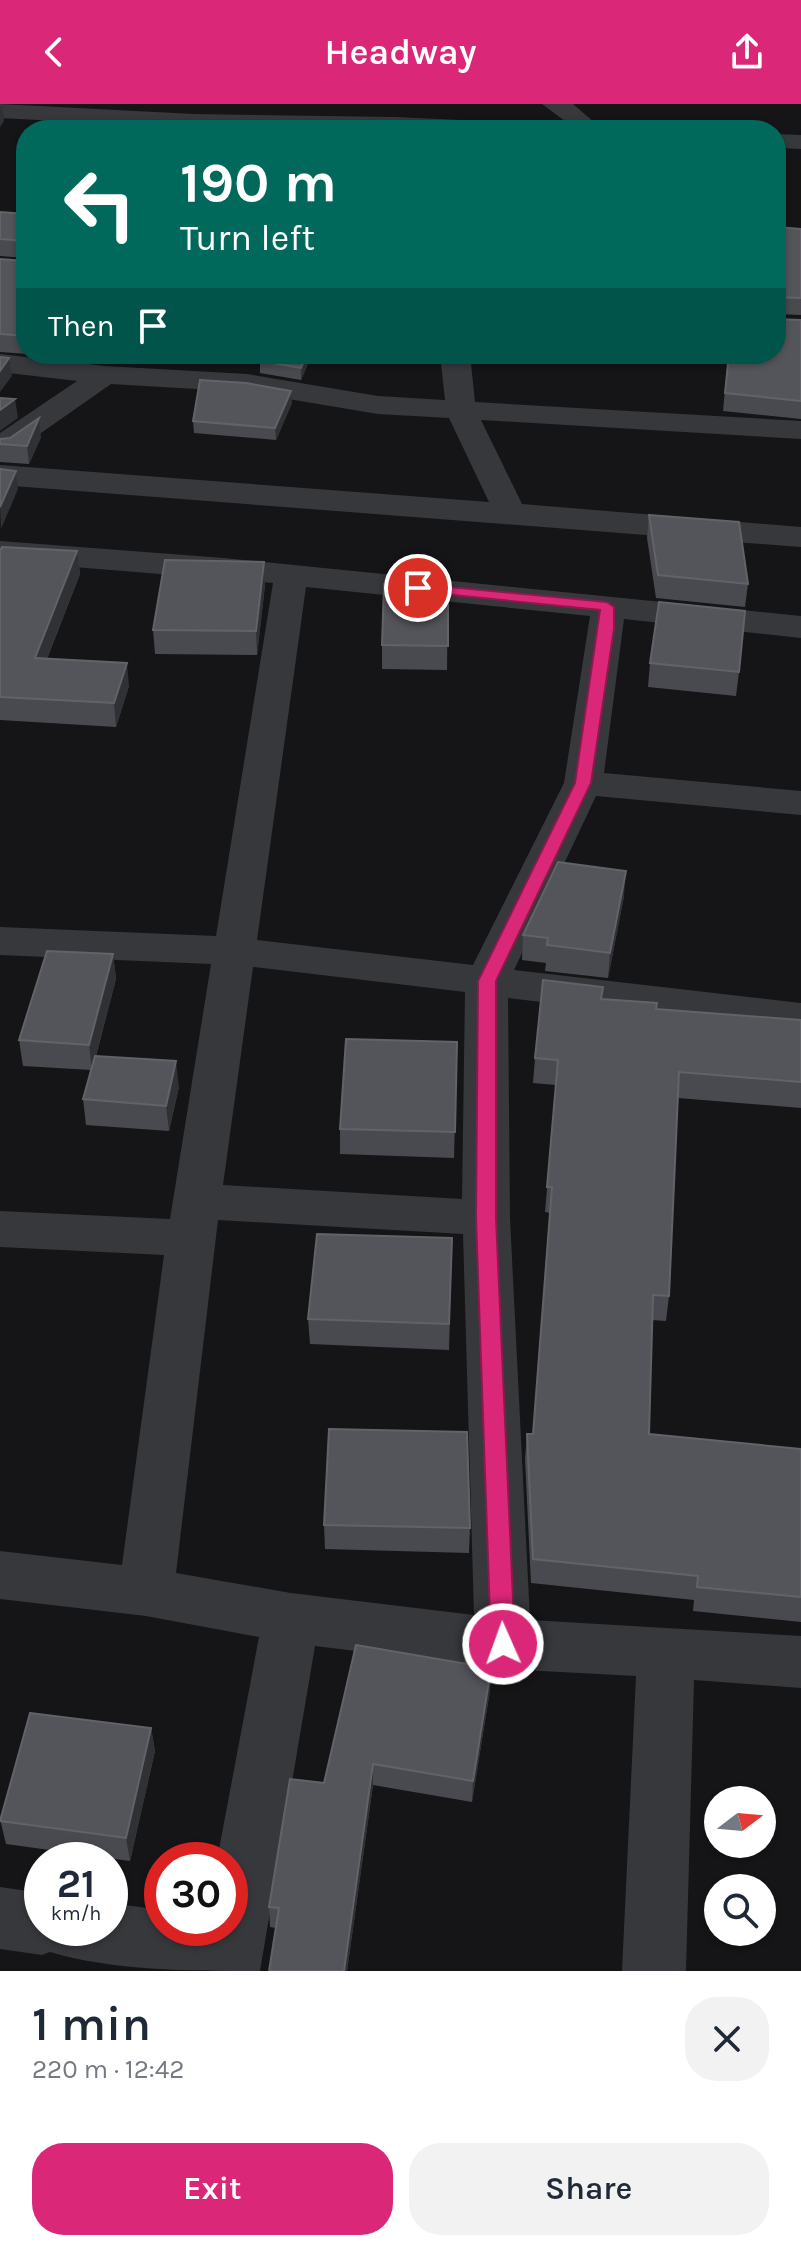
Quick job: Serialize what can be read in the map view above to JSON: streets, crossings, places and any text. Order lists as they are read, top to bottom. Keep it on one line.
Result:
{"north":"right","page":{"header":"Headway","turn":["190 m","Turn left"],"then":"Then","speed":"21 km/h","limit":"30","heading":["1 min","220 m · 12:42"],"buttons":["Exit","Share"]}}
